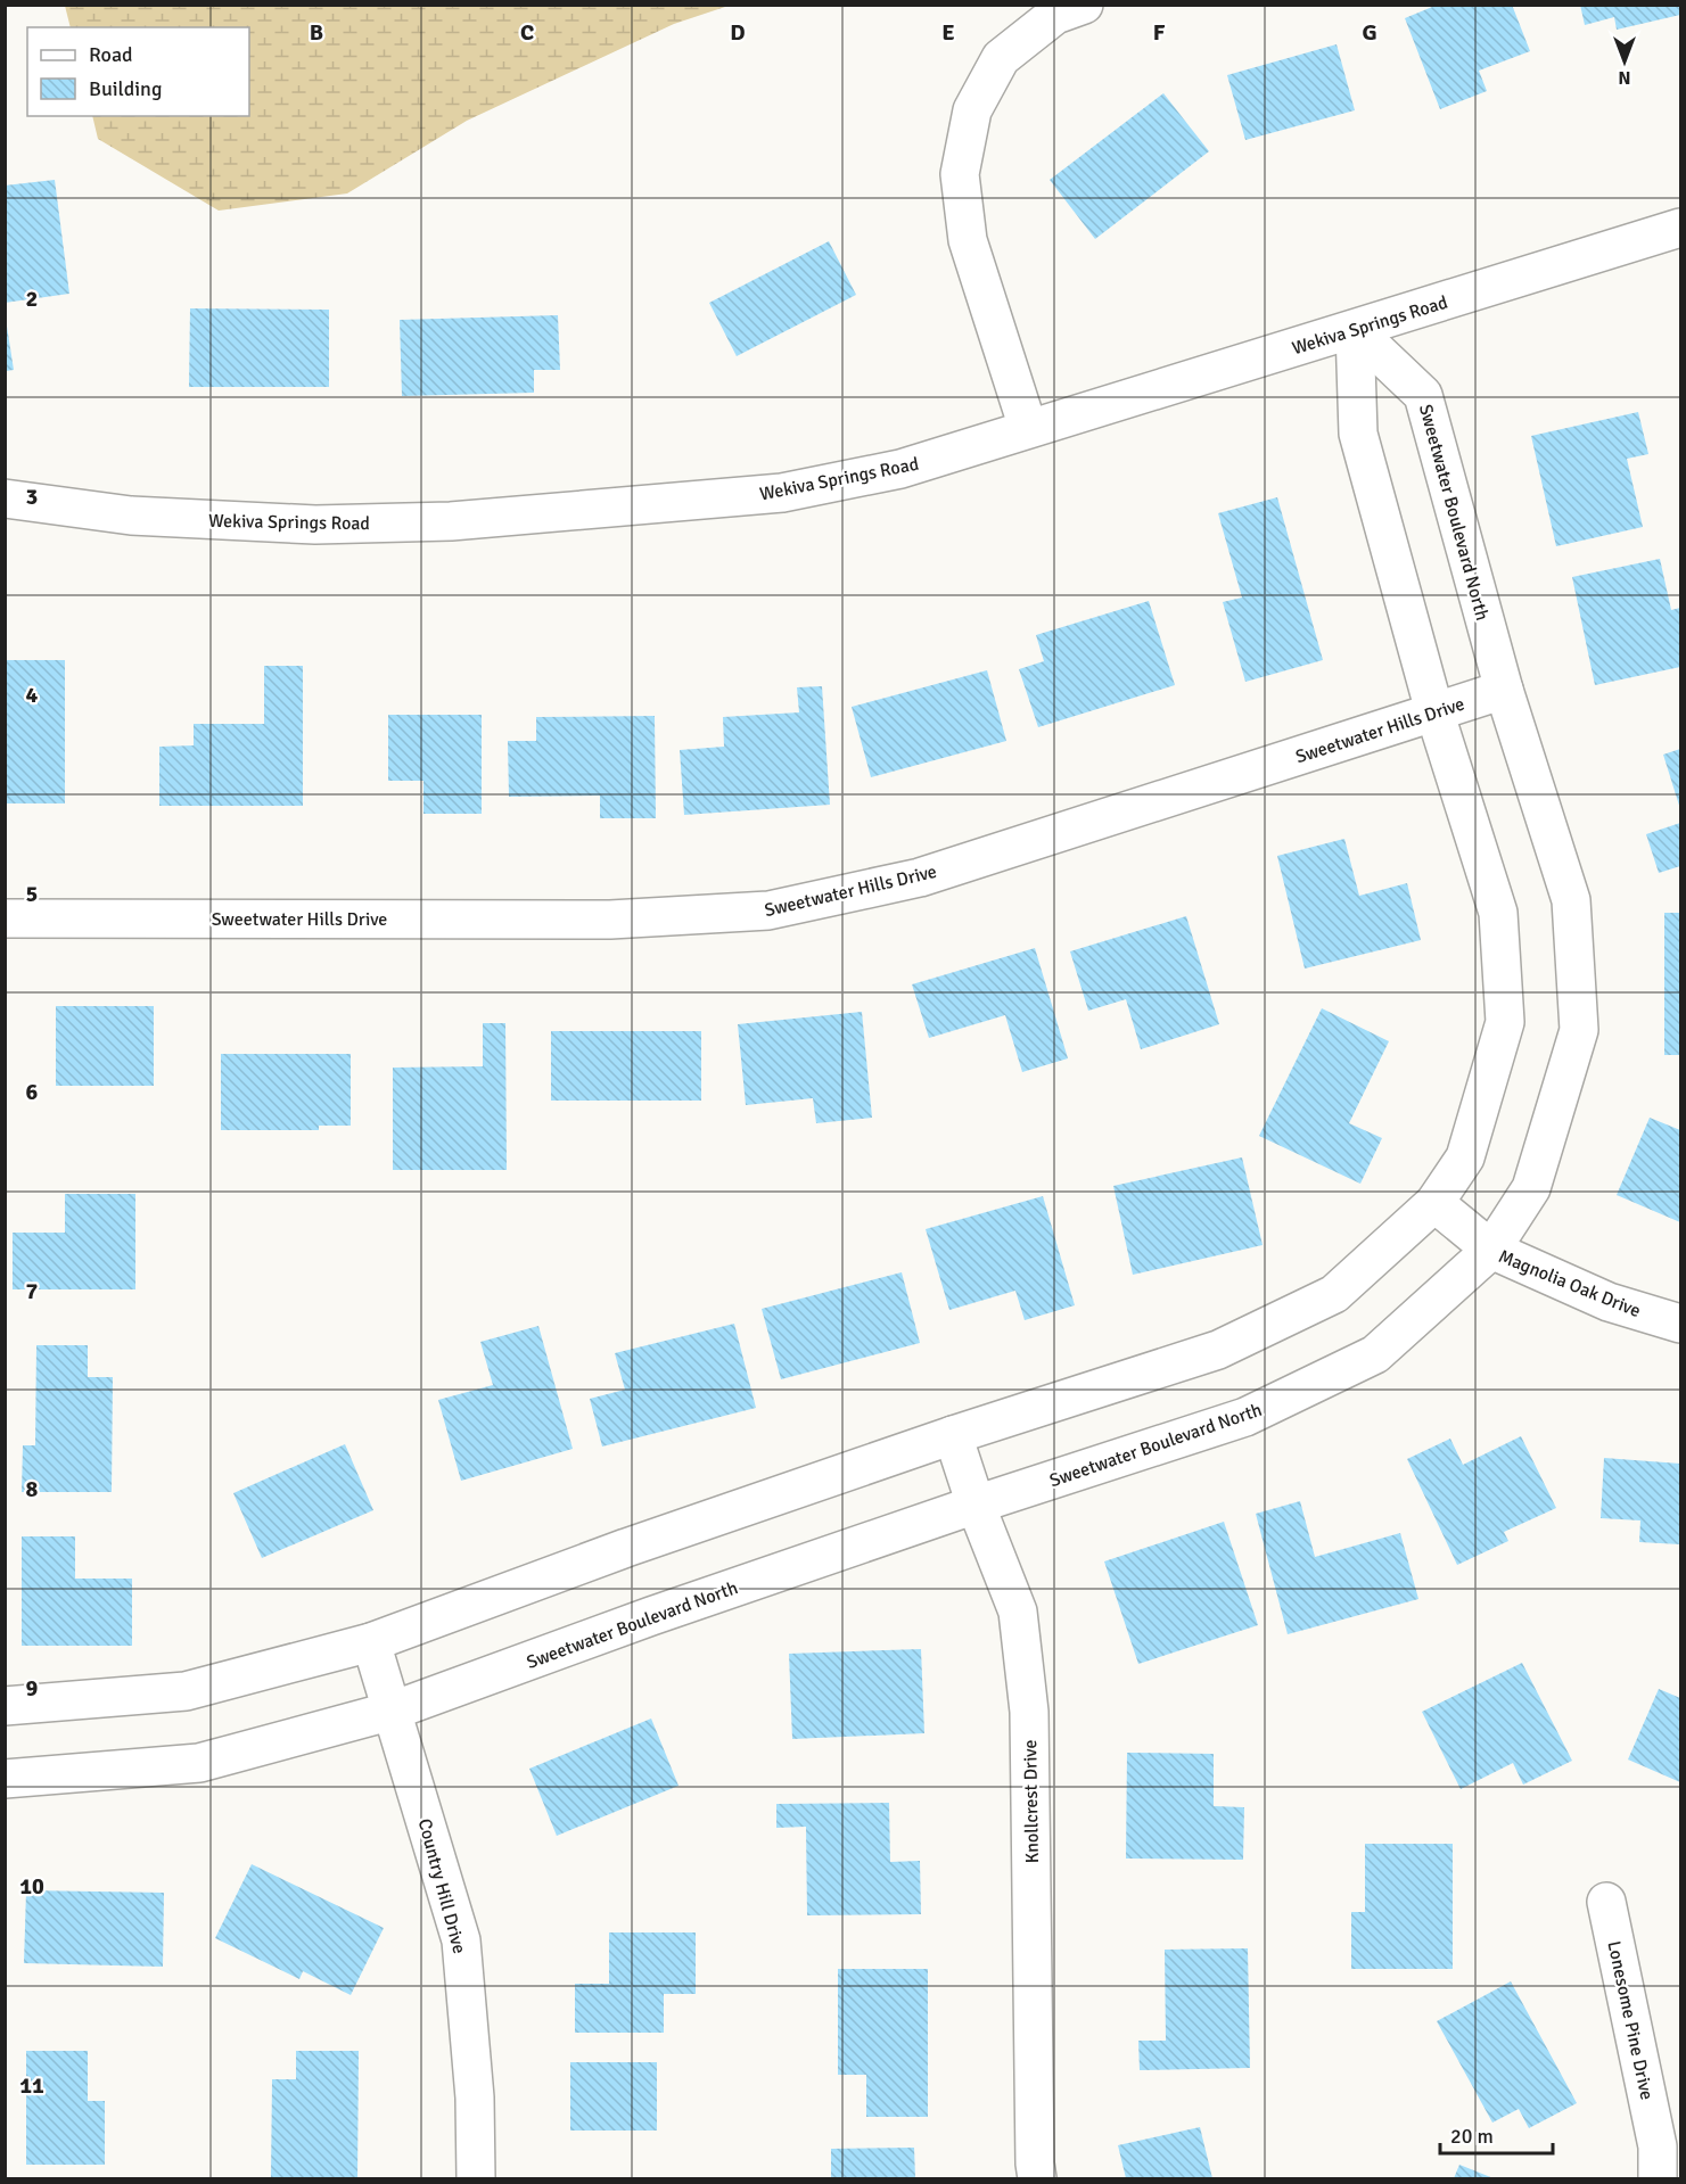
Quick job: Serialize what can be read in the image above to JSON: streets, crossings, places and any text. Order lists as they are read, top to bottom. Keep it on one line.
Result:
{"streets":{"street":["Wekiva Springs Road","Sweetwater Boulevard North","Sweetwater Hills Drive","Magnolia Oak Drive","Knollcrest Drive","Country Hill Drive","Lonesome Pine Drive"]},"crossings":[["Wekiva Springs Road","Sweetwater Boulevard North"],["Sweetwater Boulevard North","Sweetwater Hills Drive"],["Sweetwater Boulevard North","Magnolia Oak Drive"],["Sweetwater Boulevard North","Knollcrest Drive"],["Sweetwater Boulevard North","Country Hill Drive"]],"legend":["Road","Building"],"scale_bar":"20 m","north":"bottom","grid":{"columns":["B","C","D","E","F","G"],"rows":["2","3","4","5","6","7","8","9","10","11"]}}
